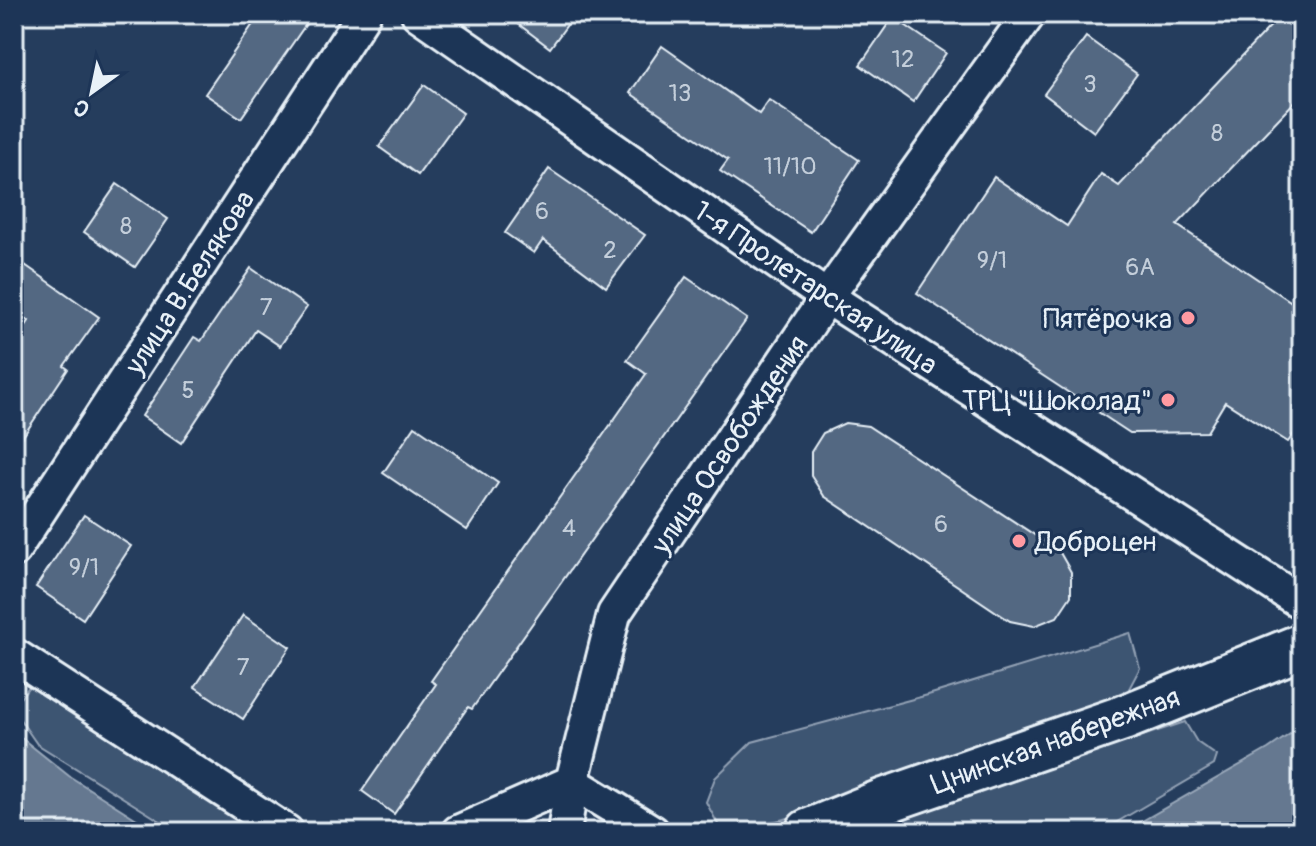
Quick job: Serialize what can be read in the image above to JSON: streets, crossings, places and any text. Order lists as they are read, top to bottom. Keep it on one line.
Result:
{"streets":{"main road":["Цнинская набережная"],"street":["улица В.Белякова","1-я Пролетарская улица","улица Освобождения"]},"crossings":[["1-я Пролетарская улица","улица Освобождения"]],"places":["Пятёрочка","ТРЦ \"Шоколад\"","Доброцен"],"house_numbers":["12","3","13","8","11/10","6","8","2","9/1","6А","7","5","6","4","9/1","7"],"north":"bottom left"}
